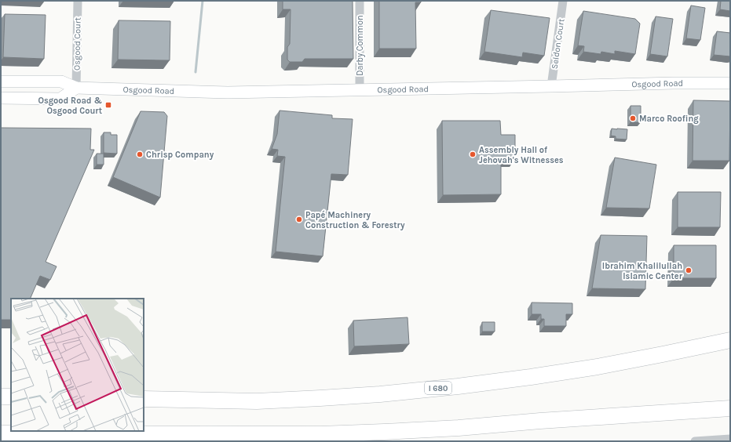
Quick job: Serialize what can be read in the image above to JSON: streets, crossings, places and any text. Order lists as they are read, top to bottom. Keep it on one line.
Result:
{"streets":{"highway":["I 680"],"main road":["Osgood Road"],"street":["Osgood Court","Seldon Court","Darby Common"]},"crossings":[["Osgood Court","Osgood Road"],["Seldon Court","Osgood Road"],["Darby Common","Osgood Road"]],"places":{"transit":["Osgood Road & Osgood Court"],"other":["Marco Roofing","Chrisp Company","Assembly Hall of Jehovah's Witnesses","Papé Machinery Construction & Forestry","Ibrahim Khalilullah Islamic Center"]}}
